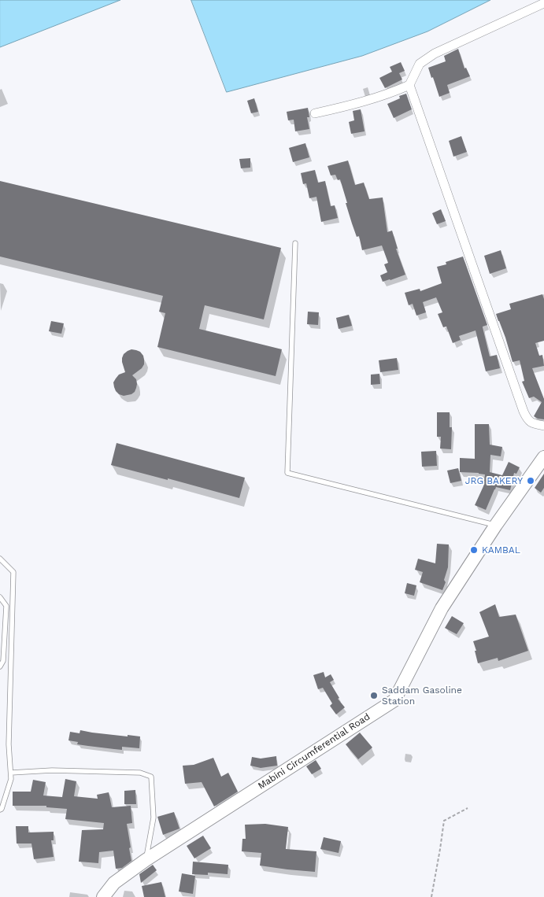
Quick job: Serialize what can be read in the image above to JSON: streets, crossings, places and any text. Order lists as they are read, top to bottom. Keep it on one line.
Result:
{"streets":{"main road":["Mabini Circumferential Road"]},"places":["JRG BAKERY","KAMBAL","Saddam Gasoline Station"]}
